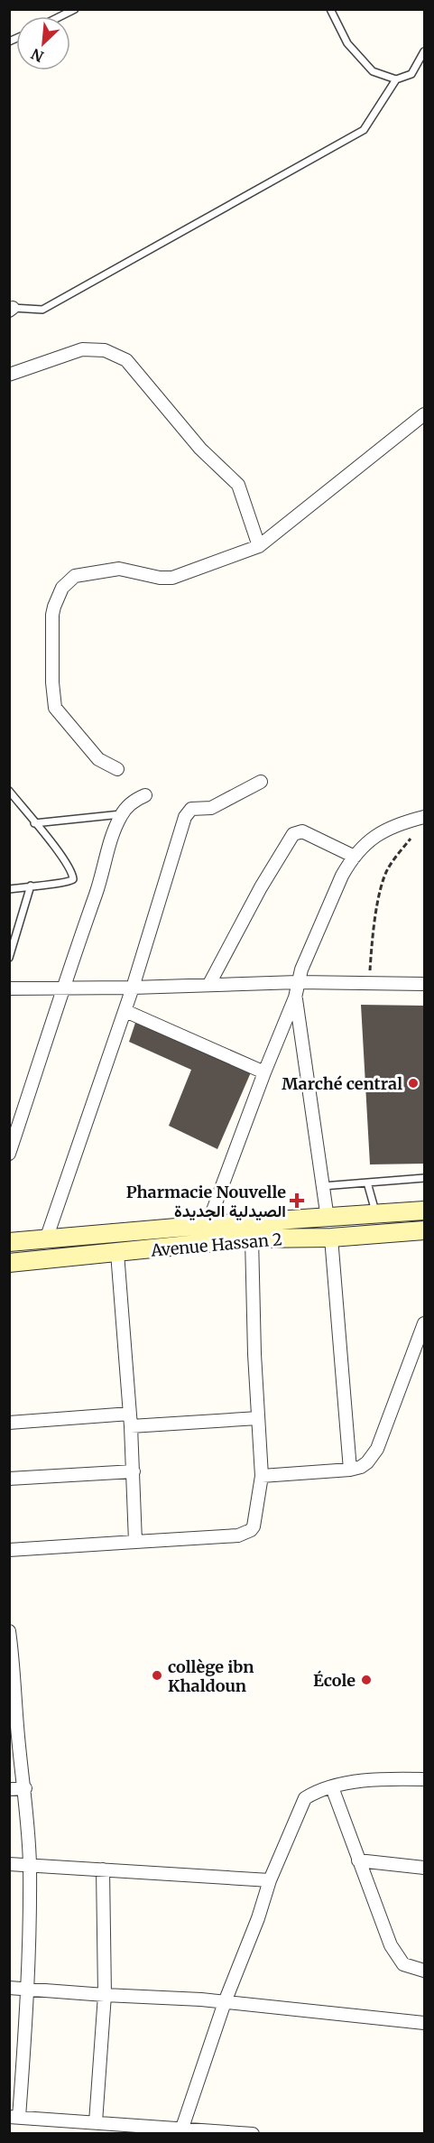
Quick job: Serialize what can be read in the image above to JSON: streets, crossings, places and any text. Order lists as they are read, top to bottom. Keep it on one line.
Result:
{"streets":{"main road":["Avenue Hassan 2"]},"places":{"other":["Marché central","collège ibn Khaldoun","École"],"health":["Pharmacie Nouvelle الصيدلية الجديدة"]},"north":"bottom left"}
